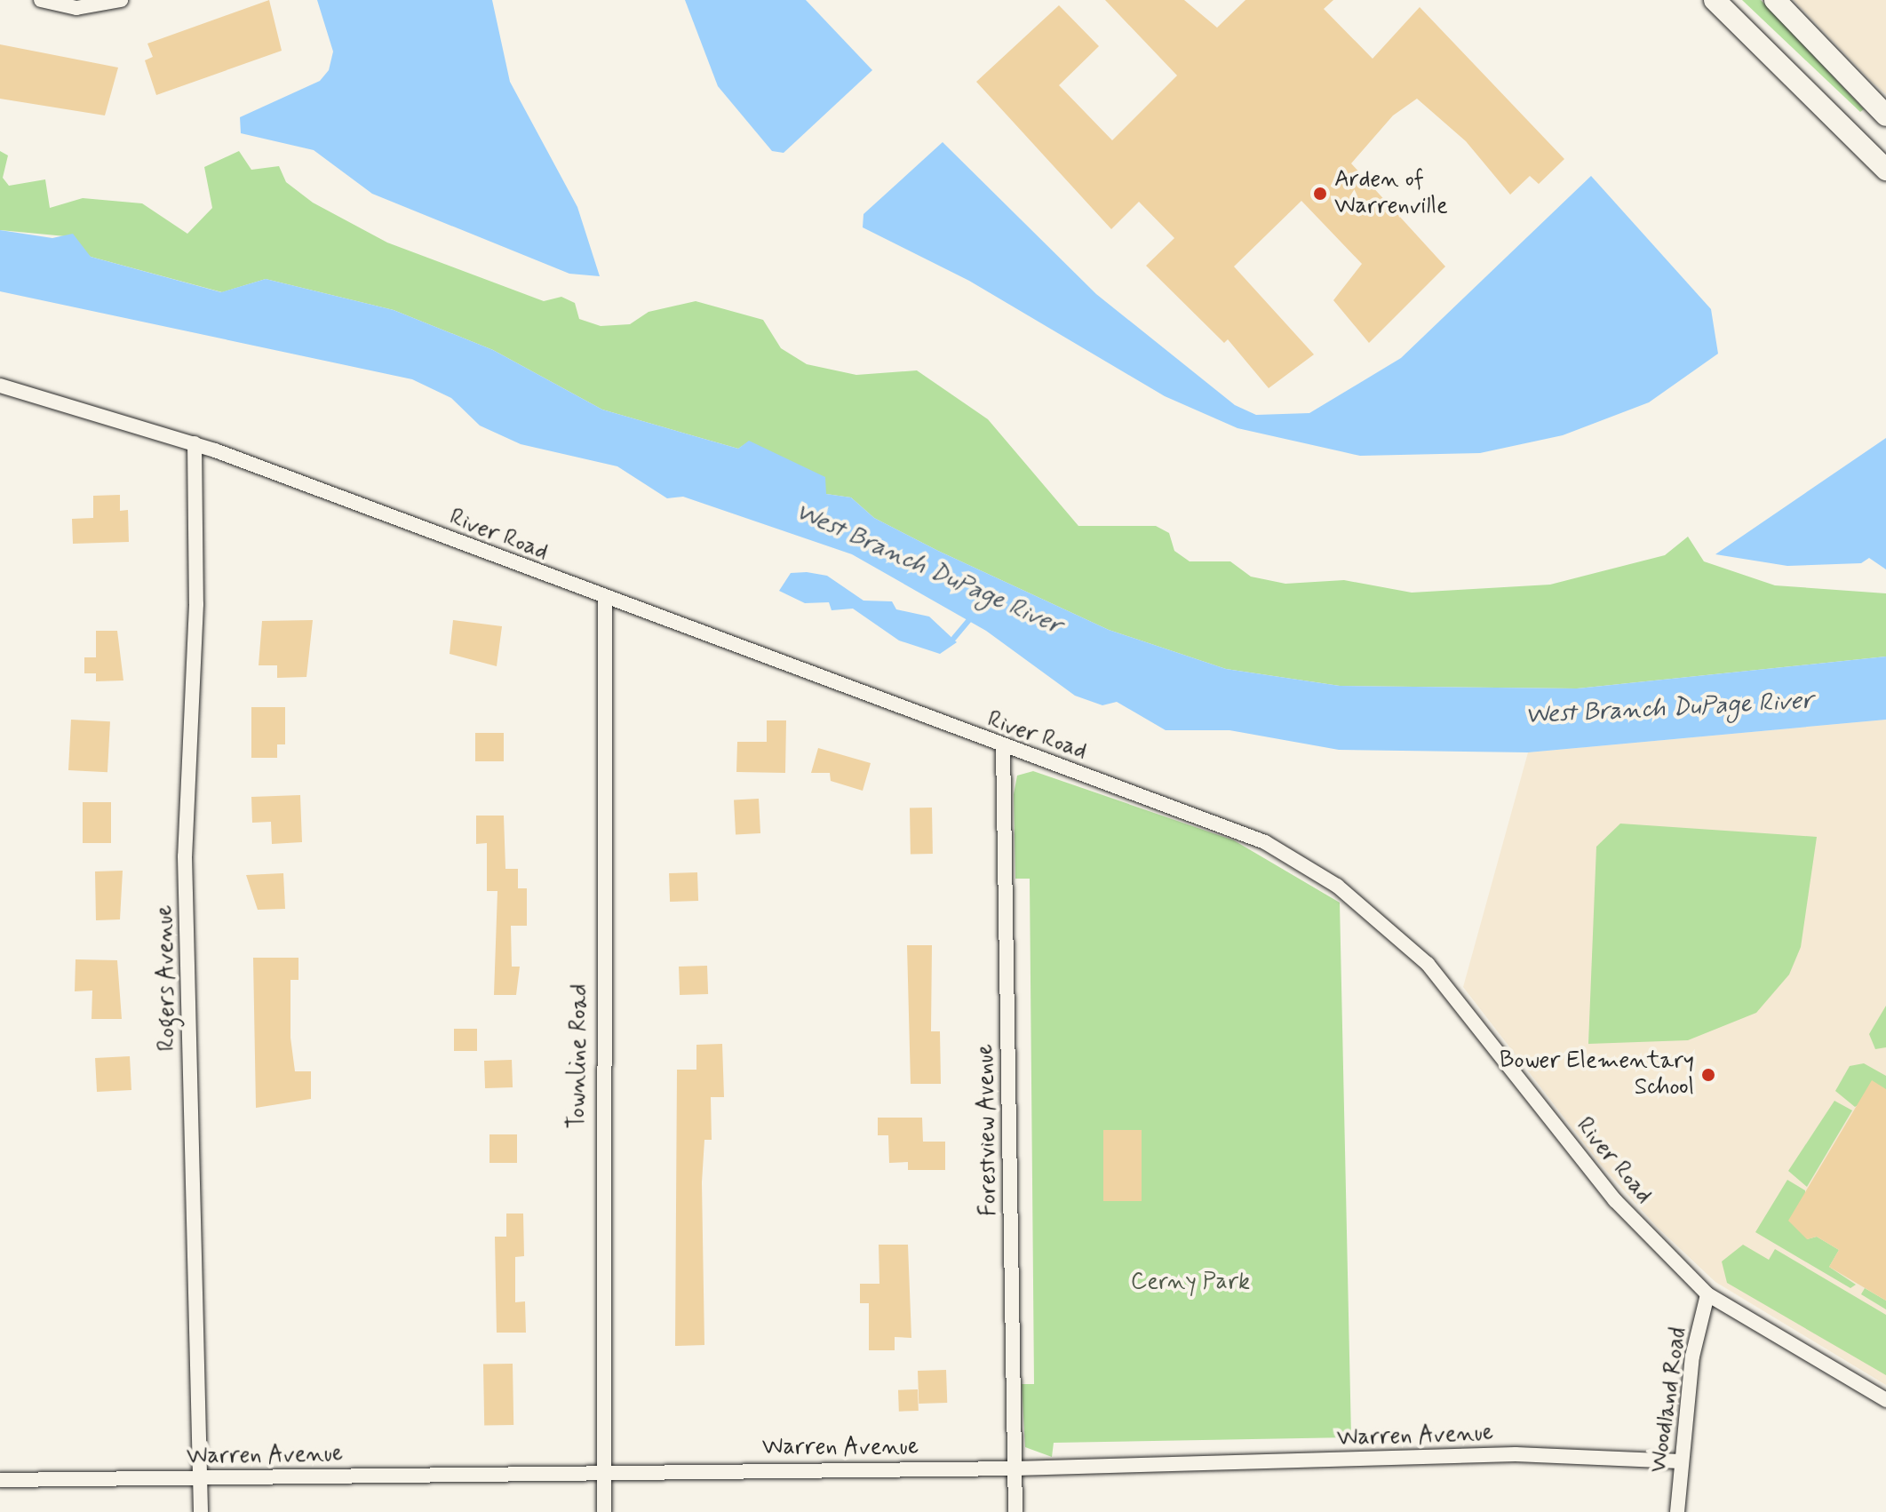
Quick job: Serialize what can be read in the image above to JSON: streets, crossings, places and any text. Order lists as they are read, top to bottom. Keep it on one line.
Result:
{"streets":{"street":["River Road","Rogers Avenue","Townline Road","Forestview Avenue","Woodland Road","Warren Avenue"]},"crossings":[["River Road","Rogers Avenue"],["River Road","Townline Road"],["River Road","Forestview Avenue"],["River Road","Woodland Road"],["Rogers Avenue","Warren Avenue"],["Townline Road","Warren Avenue"],["Forestview Avenue","Warren Avenue"],["Woodland Road","Warren Avenue"]],"water":["West Branch DuPage River"],"parks":["Cerny Park"],"places":["Arden of Warrenville","Bower Elementary School"]}
